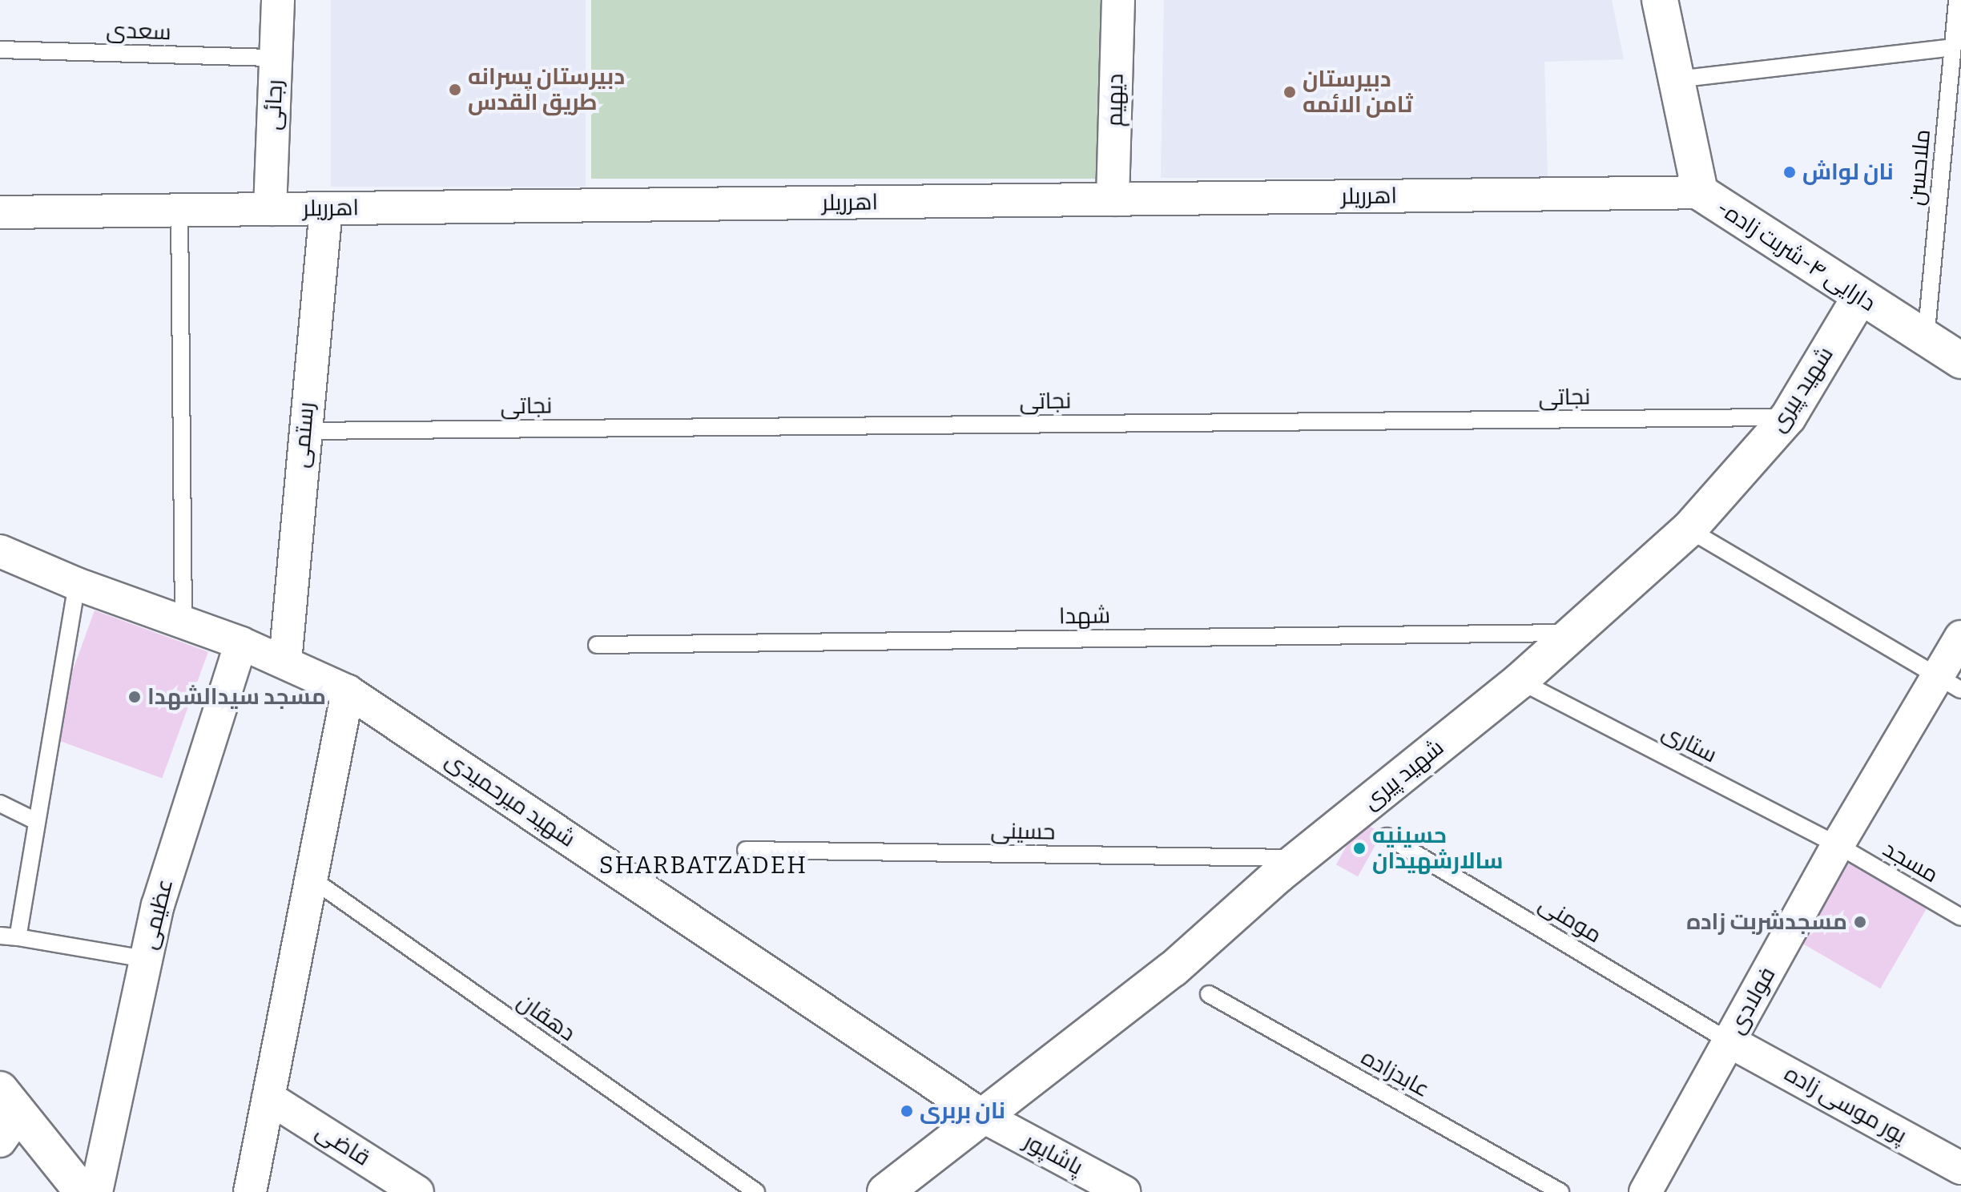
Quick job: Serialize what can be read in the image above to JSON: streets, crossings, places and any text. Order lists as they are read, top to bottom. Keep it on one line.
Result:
{"streets":{"street":["دیهیم","رجائی","اهرریلر","-دارایی ۴-شربت زاده","شهید پیری","رستمی","شهید میرحمیدی","عظیمی","فولادی","پور موسی زاده","قاضی","پاشاپور"],"lane":["سعدی","ملاحسن","نجاتی","شهدا","ستاری","حسینی","مسجد","مومنی","دهقان","عابدزاده"]},"crossings":[["سعدی","رجائی"],["دیهیم","اهرریلر"],["رجائی","اهرریلر"],["ملاحسن","-دارایی ۴-شربت زاده"],["اهرریلر","-دارایی ۴-شربت زاده"],["اهرریلر","رستمی"],["-دارایی ۴-شربت زاده","شهید پیری"],["شهید پیری","نجاتی"],["شهید پیری","شهدا"],["شهید پیری","ستاری"],["شهید پیری","شهید میرحمیدی"],["شهید پیری","حسینی"],["شهید پیری","پاشاپور"],["نجاتی","رستمی"],["رستمی","شهید میرحمیدی"],["ستاری","مسجد"],["ستاری","فولادی"],["شهید میرحمیدی","عظیمی"],["شهید میرحمیدی","پاشاپور"],["مسجد","فولادی"],["مومنی","فولادی"],["مومنی","پور موسی زاده"],["فولادی","پور موسی زاده"]],"districts":["SHARBATZADEH"],"places":["دبیرستان پسرانه طریق القدس","دبیرستان ثامن الائمه","نان لواش","مسجد سیدالشهدا","حسینیه سالارشهیدان","مسجدشربت زاده","نان بربری"]}
